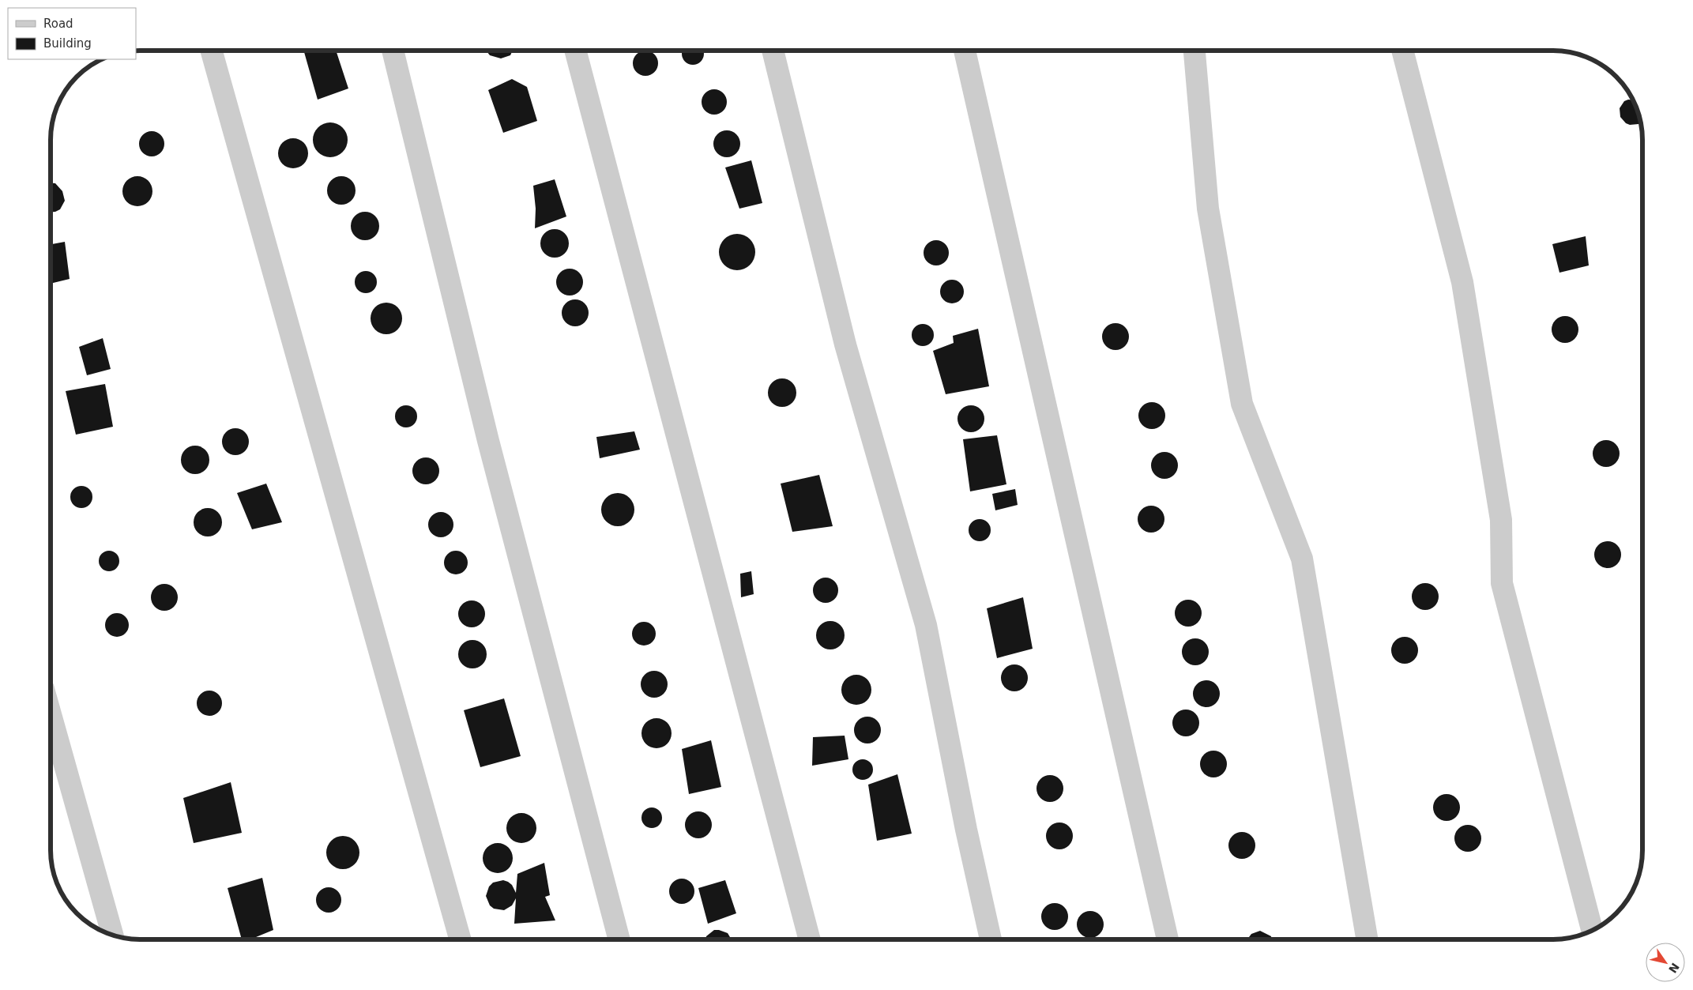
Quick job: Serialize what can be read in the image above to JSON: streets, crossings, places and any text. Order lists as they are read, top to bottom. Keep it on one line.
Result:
{"legend":["Road","Building"],"north":"bottom right"}
